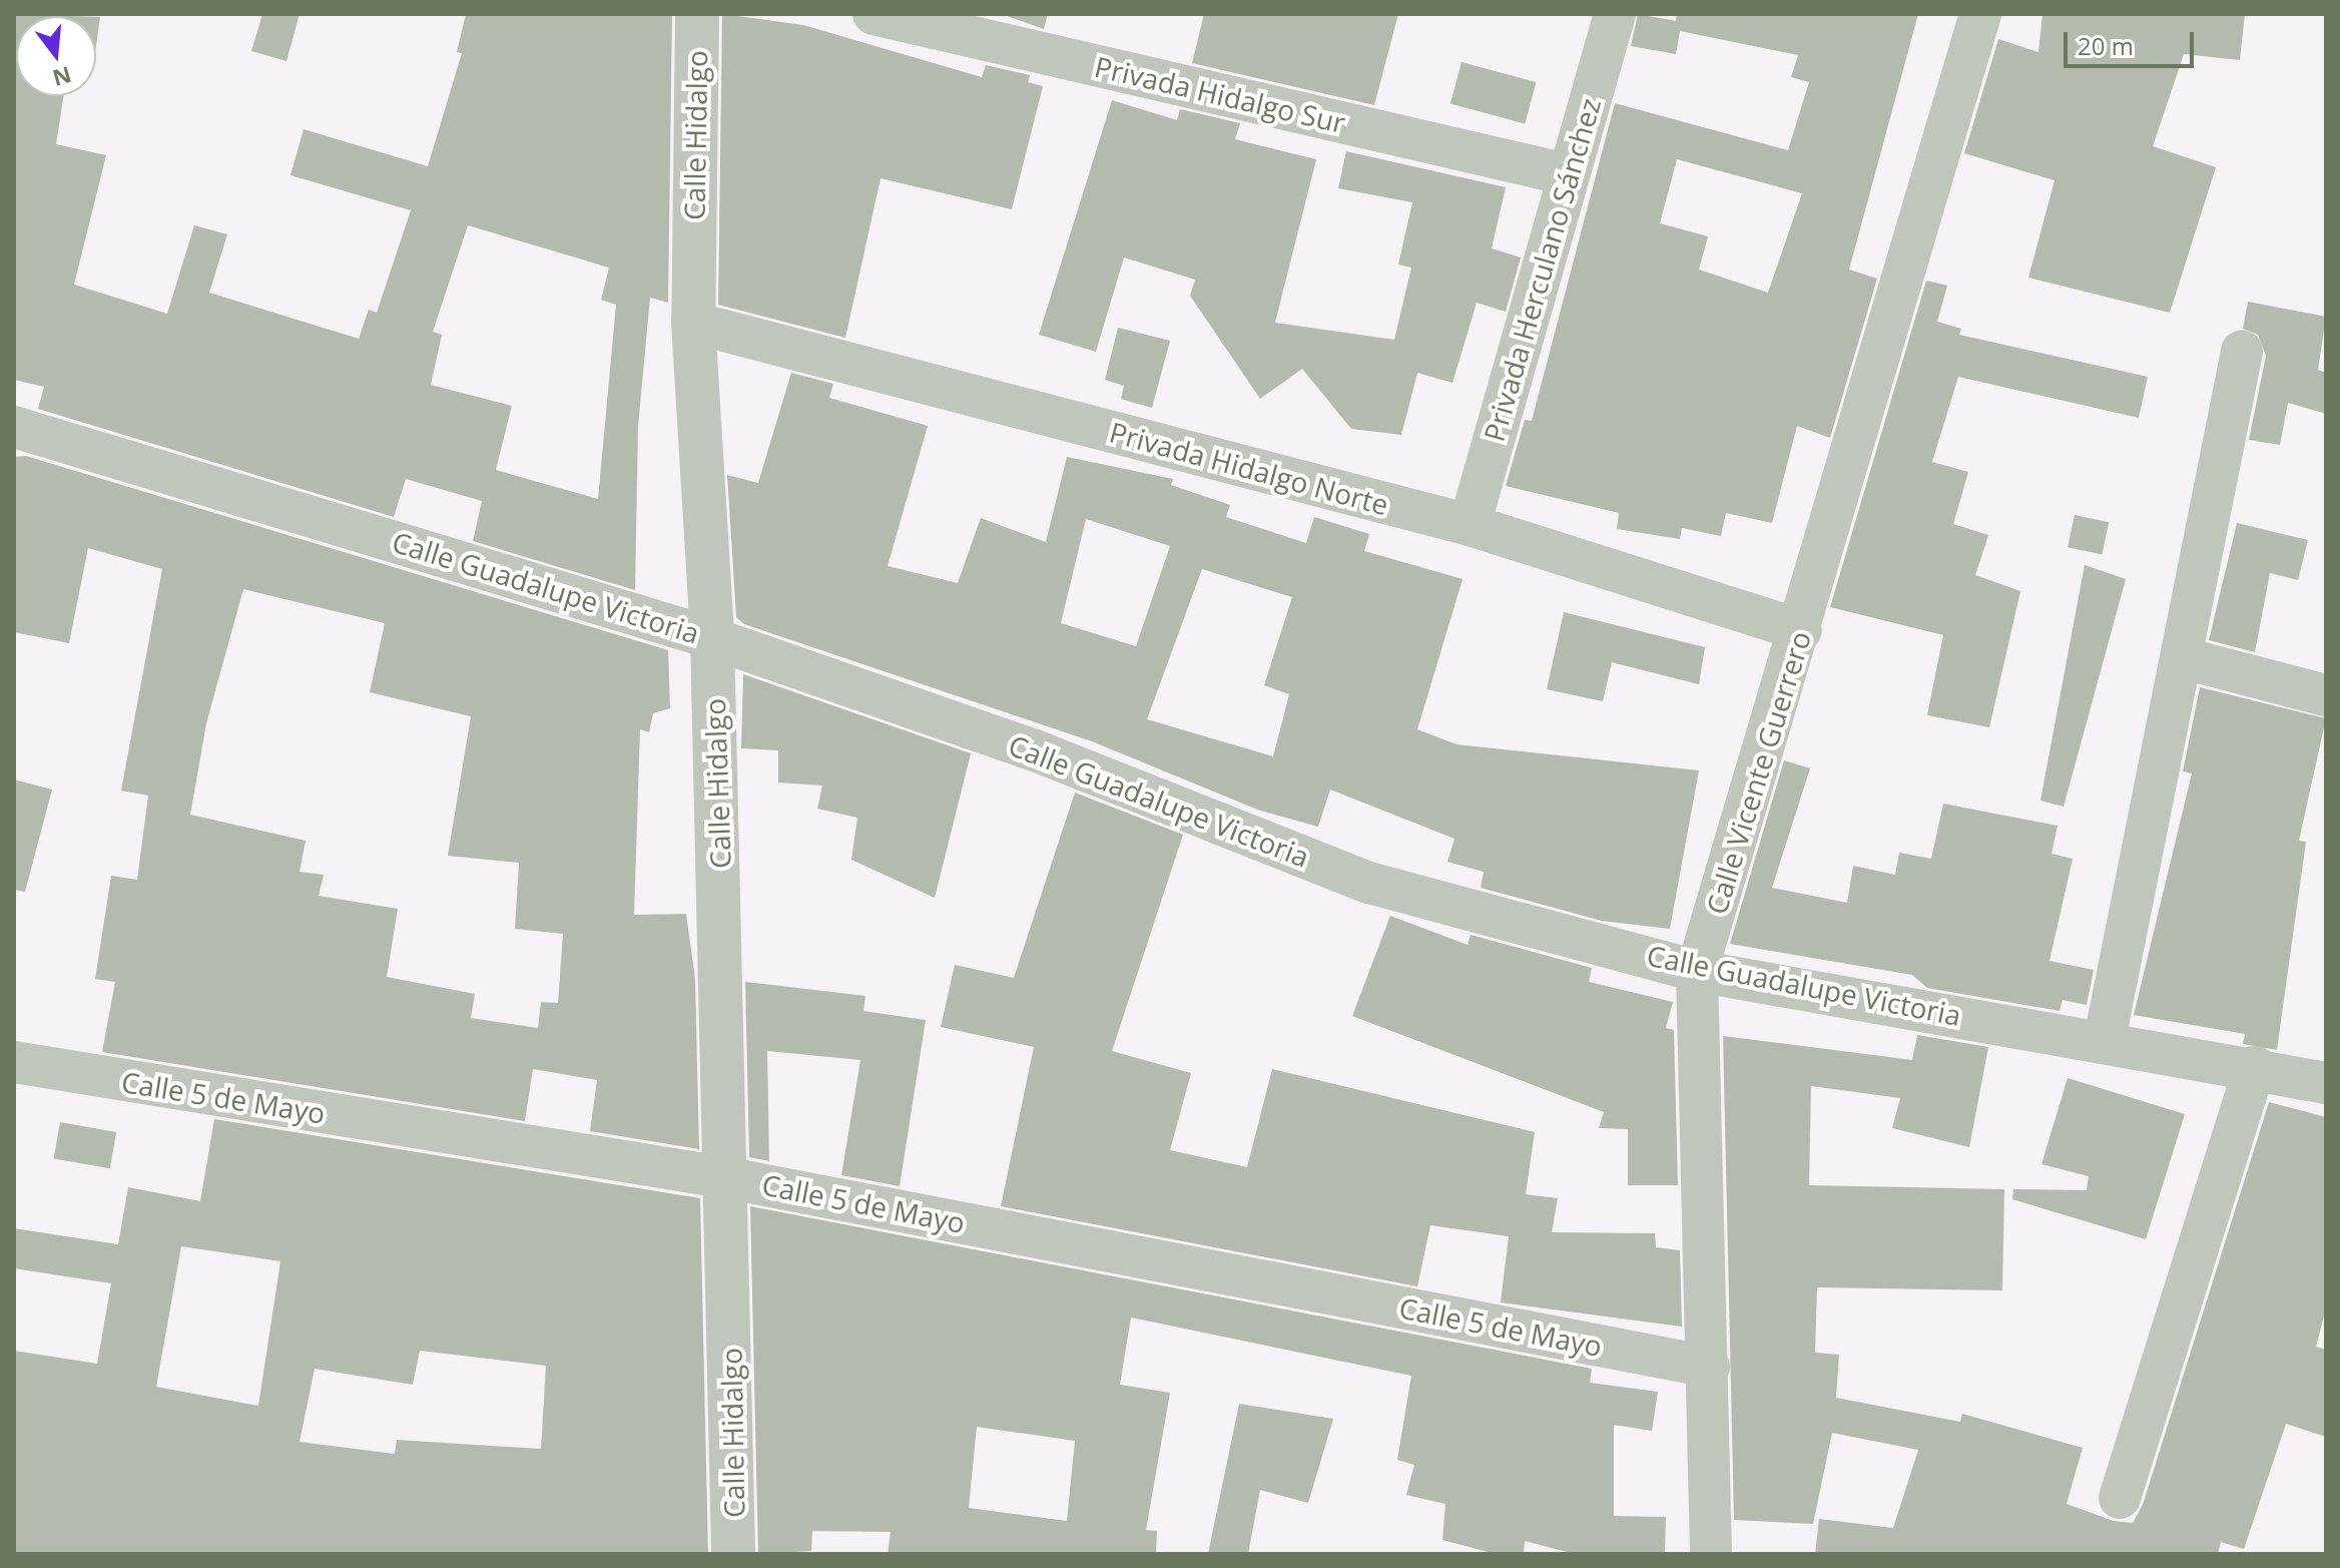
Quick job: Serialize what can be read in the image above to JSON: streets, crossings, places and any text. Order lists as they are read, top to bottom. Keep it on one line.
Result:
{"streets":{"street":["Privada Hidalgo Sur","Calle Hidalgo","Privada Herculano Sánchez","Privada Hidalgo Norte","Calle Guadalupe Victoria","Calle Vicente Guerrero","Calle 5 de Mayo"]},"crossings":[["Privada Hidalgo Sur","Privada Herculano Sánchez"],["Calle Hidalgo","Privada Hidalgo Norte"],["Calle Hidalgo","Calle Guadalupe Victoria"],["Calle Hidalgo","Calle 5 de Mayo"],["Privada Herculano Sánchez","Privada Hidalgo Norte"],["Privada Hidalgo Norte","Calle Vicente Guerrero"],["Calle Guadalupe Victoria","Calle Vicente Guerrero"],["Calle Vicente Guerrero","Calle 5 de Mayo"]],"scale_bar":"20 m","north":"bottom"}
